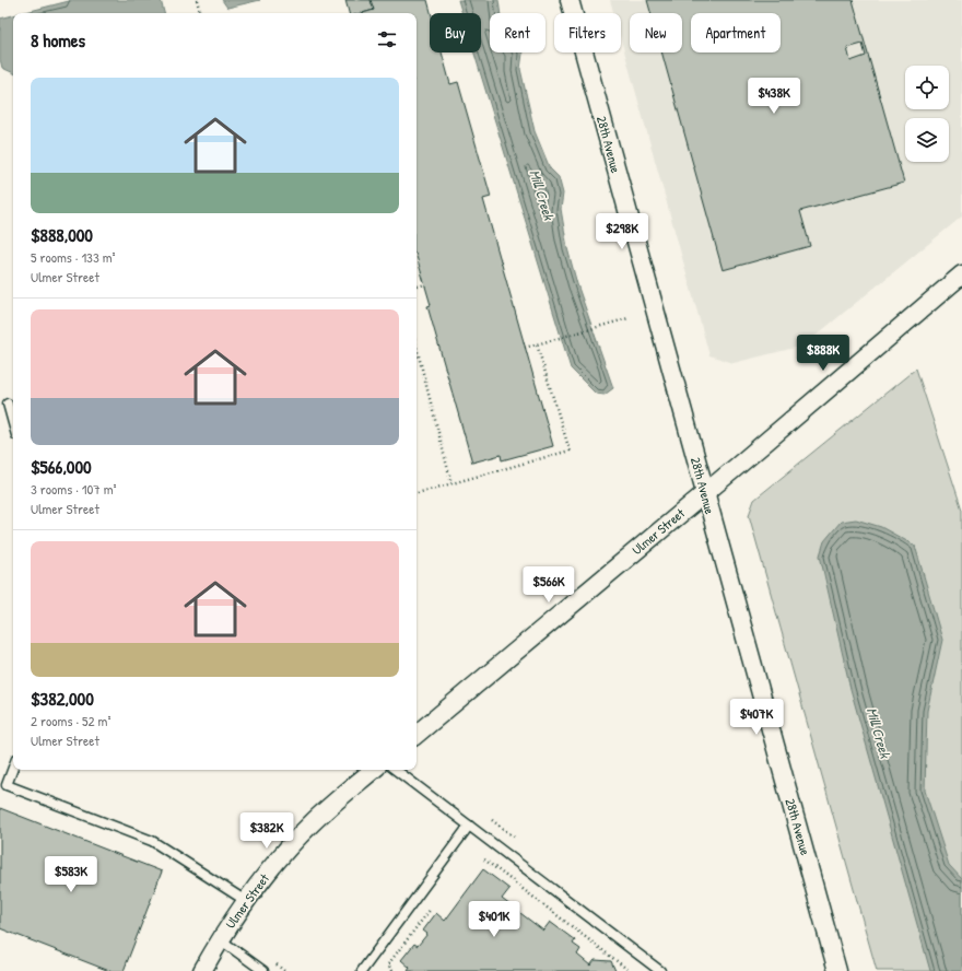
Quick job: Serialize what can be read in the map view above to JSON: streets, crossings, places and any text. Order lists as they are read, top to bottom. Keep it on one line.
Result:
{"streets":{"street":["28th Avenue","Ulmer Street"]},"crossings":[["28th Avenue","Ulmer Street"]],"water":["Mill Creek"],"page":{"chip":["Buy","Rent","Filters","New","Apartment"],"heading":"8 homes","list":[{"name":"$888,000","note":"5 rooms · 133 m² · Ulmer Street"},{"name":"$566,000","note":"3 rooms · 107 m² · Ulmer Street"},{"name":"$382,000","note":"2 rooms · 52 m² · Ulmer Street"}],"price":["$438K","$298K","$888K","$566K","$407K","$382K","$583K","$401K"]}}
